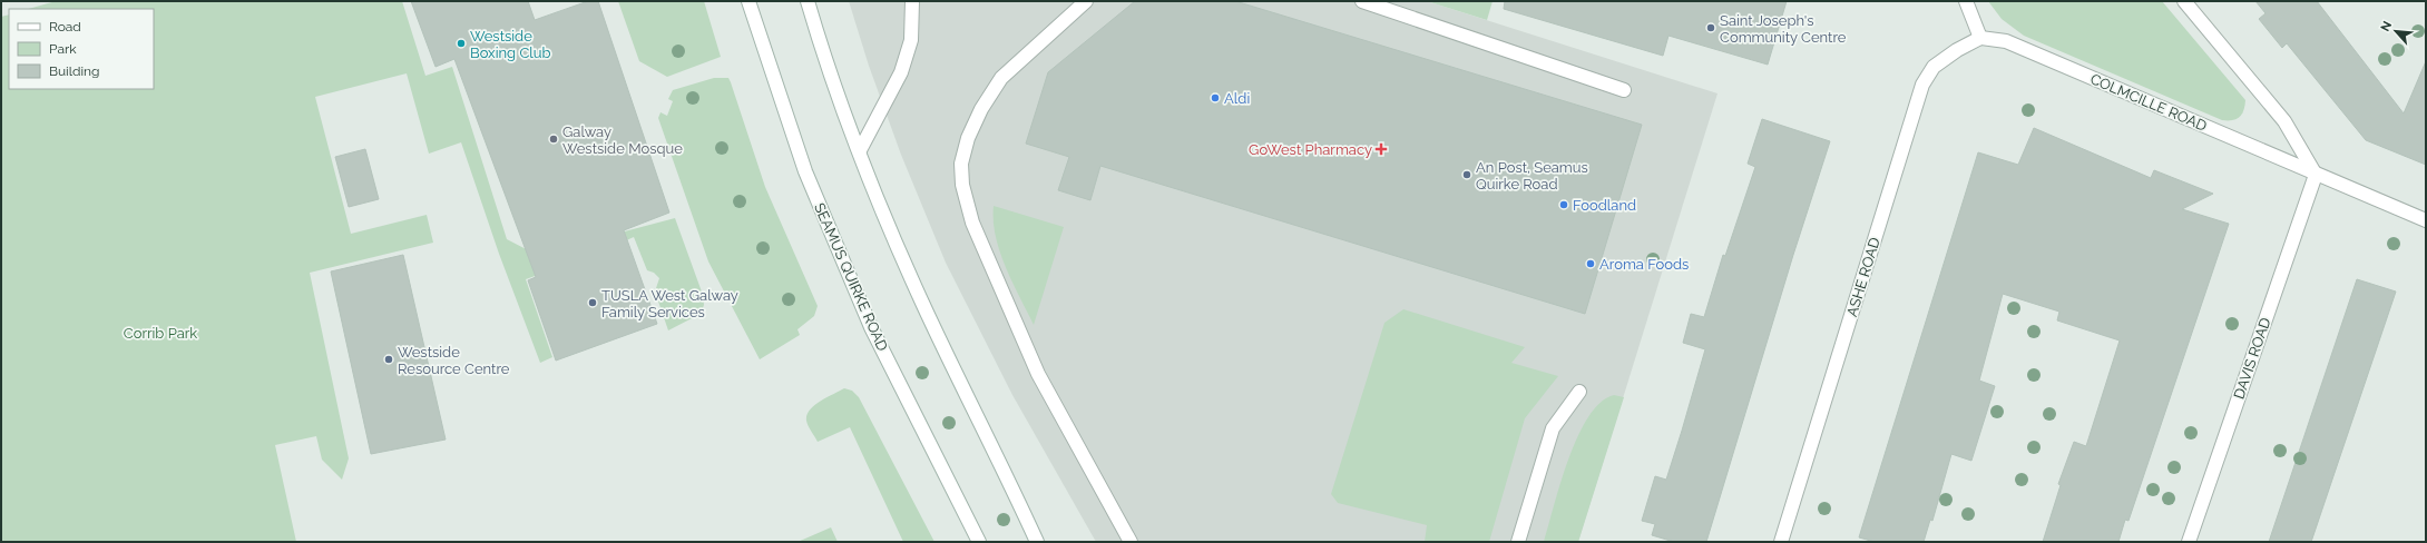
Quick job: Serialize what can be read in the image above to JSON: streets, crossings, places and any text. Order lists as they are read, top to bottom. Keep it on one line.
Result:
{"streets":{"street":["COLMCILLE ROAD","SEAMUS QUIRKE ROAD","ASHE ROAD","DAVIS ROAD"]},"crossings":[["COLMCILLE ROAD","ASHE ROAD"],["COLMCILLE ROAD","DAVIS ROAD"]],"parks":["Corrib Park"],"places":{"other":["Saint Joseph's Community Centre","Westside Boxing Club","Aldi","Galway Westside Mosque","An Post, Seamus Quirke Road","Foodland","Aroma Foods","TUSLA West Galway Family Services","Westside Resource Centre"],"health":["GoWest Pharmacy"]},"legend":["Road","Park","Building"],"north":"top left"}
